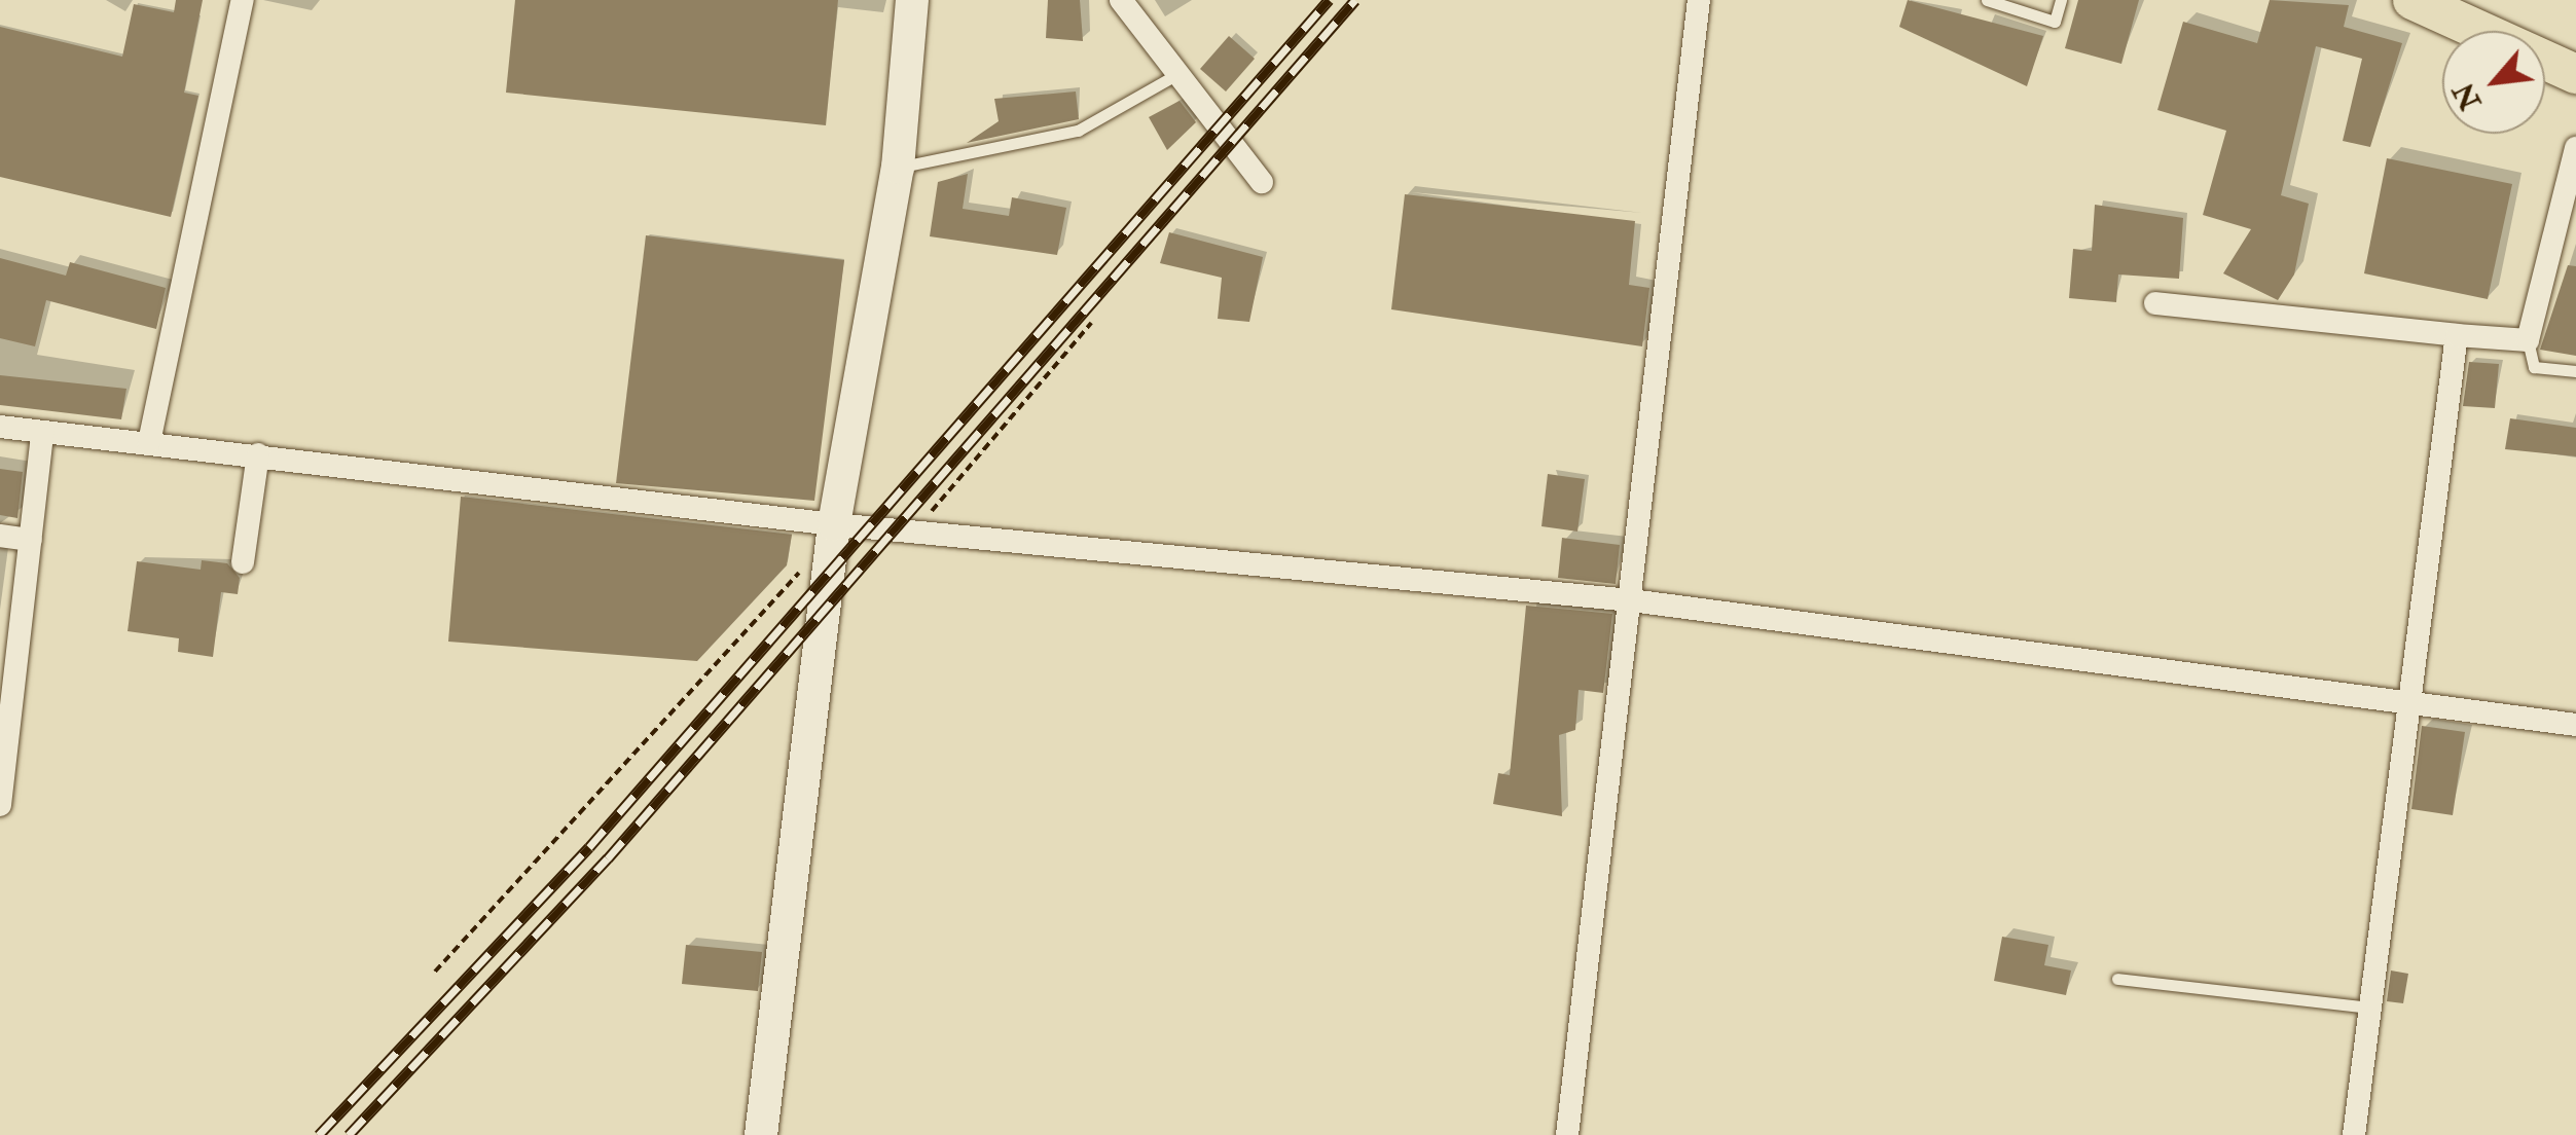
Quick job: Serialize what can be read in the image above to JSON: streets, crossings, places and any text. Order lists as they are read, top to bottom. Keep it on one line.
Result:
{"north":"bottom left"}
